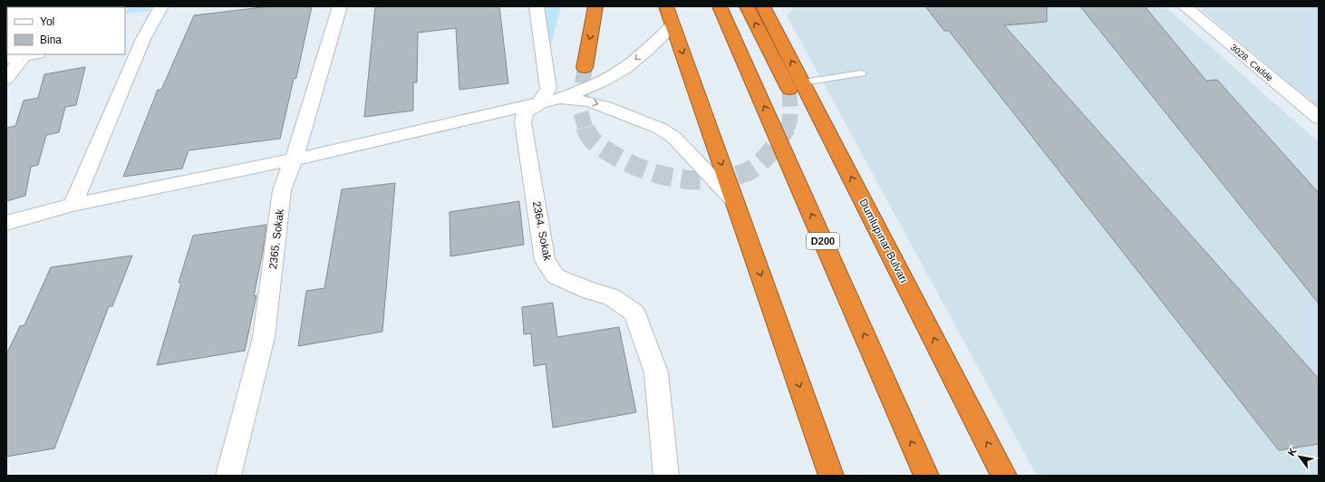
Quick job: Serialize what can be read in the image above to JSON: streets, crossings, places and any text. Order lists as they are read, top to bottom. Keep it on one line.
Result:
{"streets":{"highway":["D200","Dumlupınar Bulvarı"],"street":["3028. Cadde","2364. Sokak","2365. Sokak"]},"legend":["Yol","Bina"],"north":"top left"}
